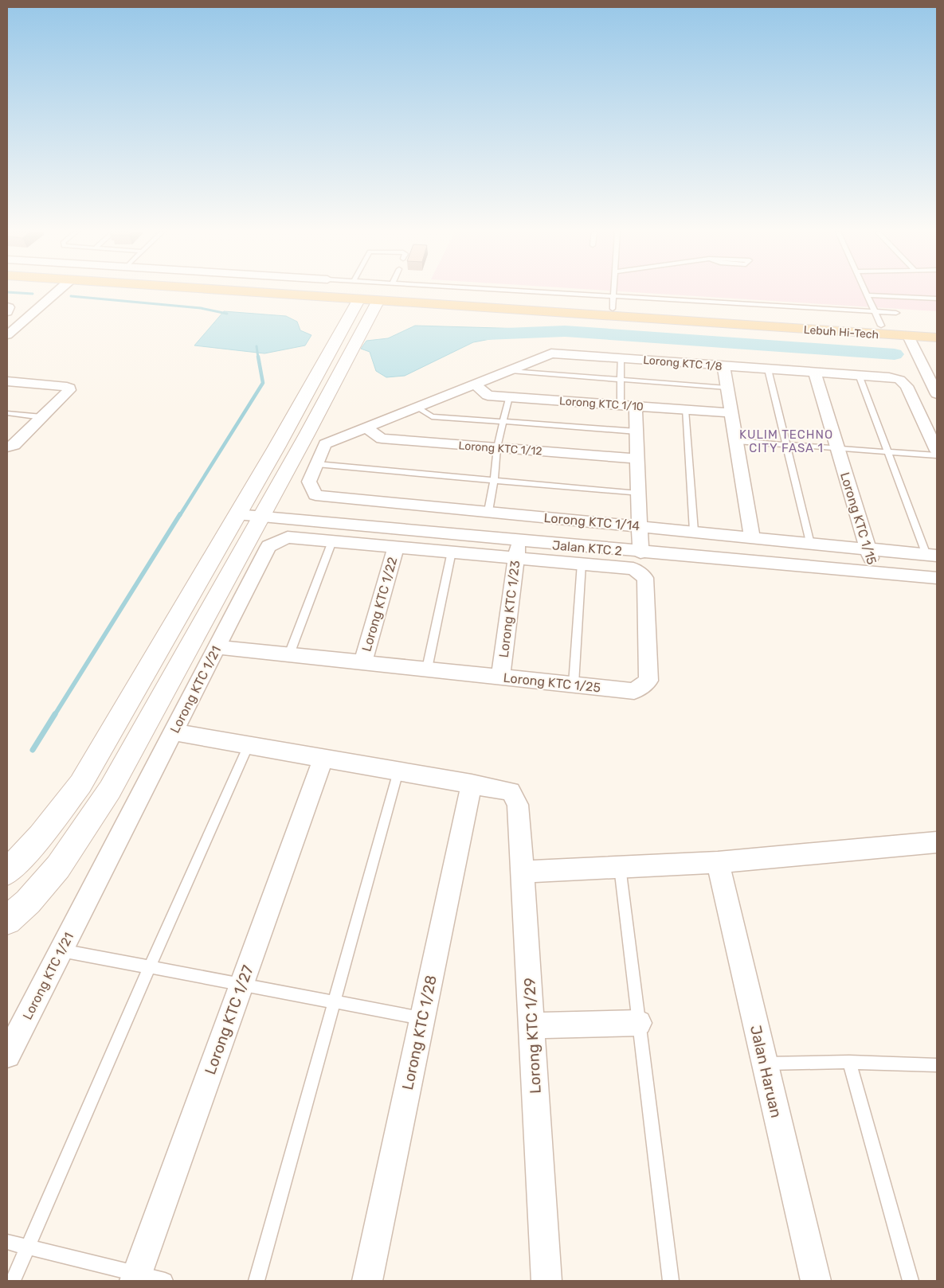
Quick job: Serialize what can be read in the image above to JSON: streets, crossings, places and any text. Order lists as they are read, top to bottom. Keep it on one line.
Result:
{"streets":{"main road":["Lebuh Hi-Tech"],"street":["Lorong KTC 1/8","Lorong KTC 1/10","Lorong KTC 1/12","Lorong KTC 1/15","Lorong KTC 1/14","Jalan KTC 2","Lorong KTC 1/22","Lorong KTC 1/23","Lorong KTC 1/25","Lorong KTC 1/21","Lorong KTC 1/27","Lorong KTC 1/28","Lorong KTC 1/29","Jalan Haruan"]},"crossings":[["Lorong KTC 1/8","Lorong KTC 1/15"],["Lorong KTC 1/15","Lorong KTC 1/14"],["Lorong KTC 1/15","Jalan KTC 2"],["Jalan KTC 2","Lorong KTC 1/23"],["Jalan KTC 2","Lorong KTC 1/25"],["Jalan KTC 2","Lorong KTC 1/21"],["Lorong KTC 1/22","Lorong KTC 1/25"],["Lorong KTC 1/22","Lorong KTC 1/21"],["Lorong KTC 1/23","Lorong KTC 1/25"],["Lorong KTC 1/23","Lorong KTC 1/21"],["Lorong KTC 1/25","Lorong KTC 1/21"],["Lorong KTC 1/28","Lorong KTC 1/29"]],"districts":["KULIM TECHNO CITY FASA 1"]}
